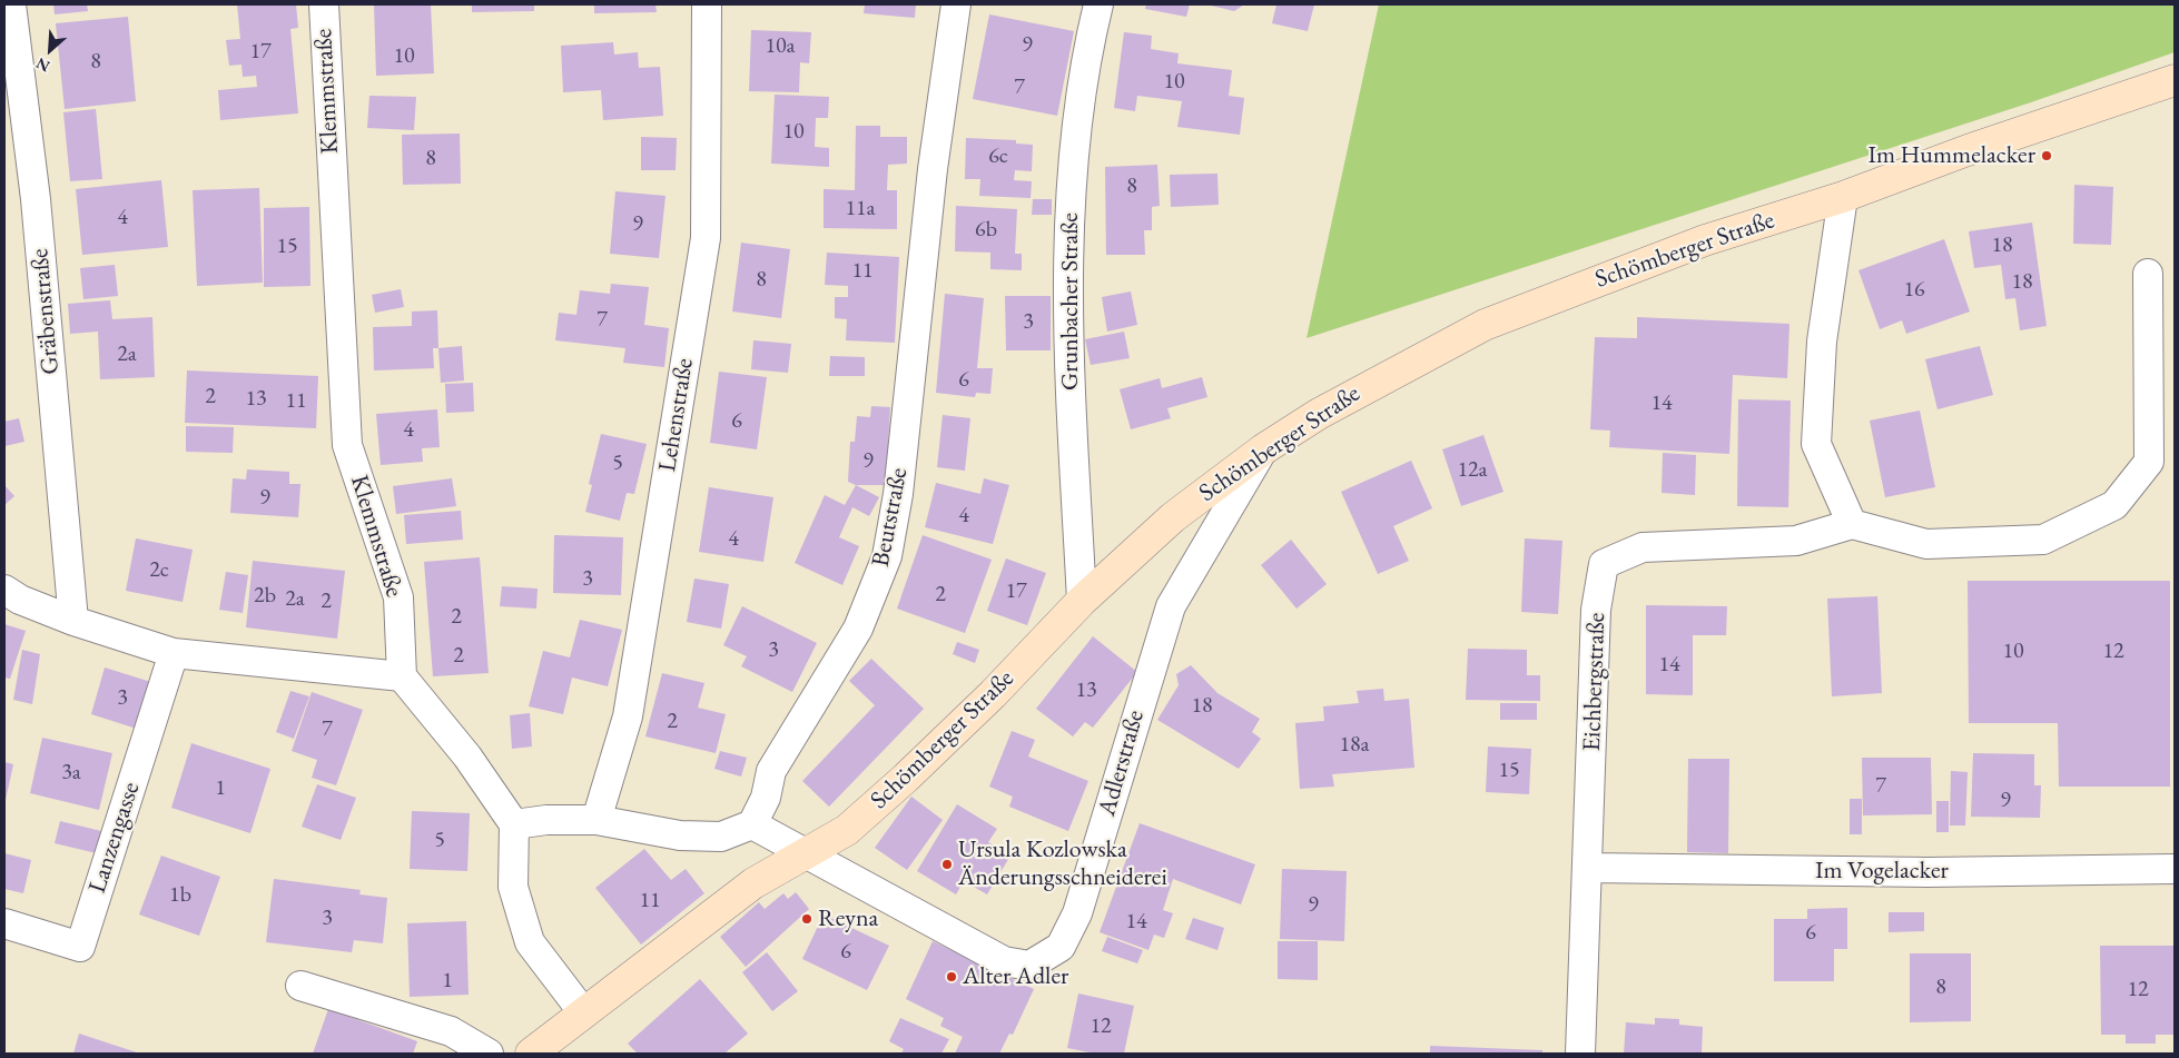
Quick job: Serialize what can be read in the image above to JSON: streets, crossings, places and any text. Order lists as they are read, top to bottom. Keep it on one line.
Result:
{"streets":{"main road":["Schömberger Straße"],"street":["Klemmstraße","Grunbacher Straße","Gräbenstraße","Lehenstraße","Beutstraße","Eichbergstraße","Adlerstraße","Lanzengasse","Im Vogelacker"]},"crossings":[["Schömberger Straße","Grunbacher Straße"],["Schömberger Straße","Adlerstraße"],["Beutstraße","Adlerstraße"],["Eichbergstraße","Im Vogelacker"]],"places":["Im Hummelacker","Ursula Kozlowska Änderungsschneiderei","Reyna","Alter Adler"],"house_numbers":["9","10a","17","10","8","10","7","10","6c","8","8","11a","4","9","6b","18","15","11","8","18","16","7","3","2a","6","2","13","11","14","6","4","9","5","12a","9","4","4","2c","3","17","2","2b","2a","2","2","3","10","12","2","14","13","3","18","2","7","18a","15","3a","7","1","9","5","1b","11","9","3","14","6","6","1","8","12","12"],"north":"bottom left"}
